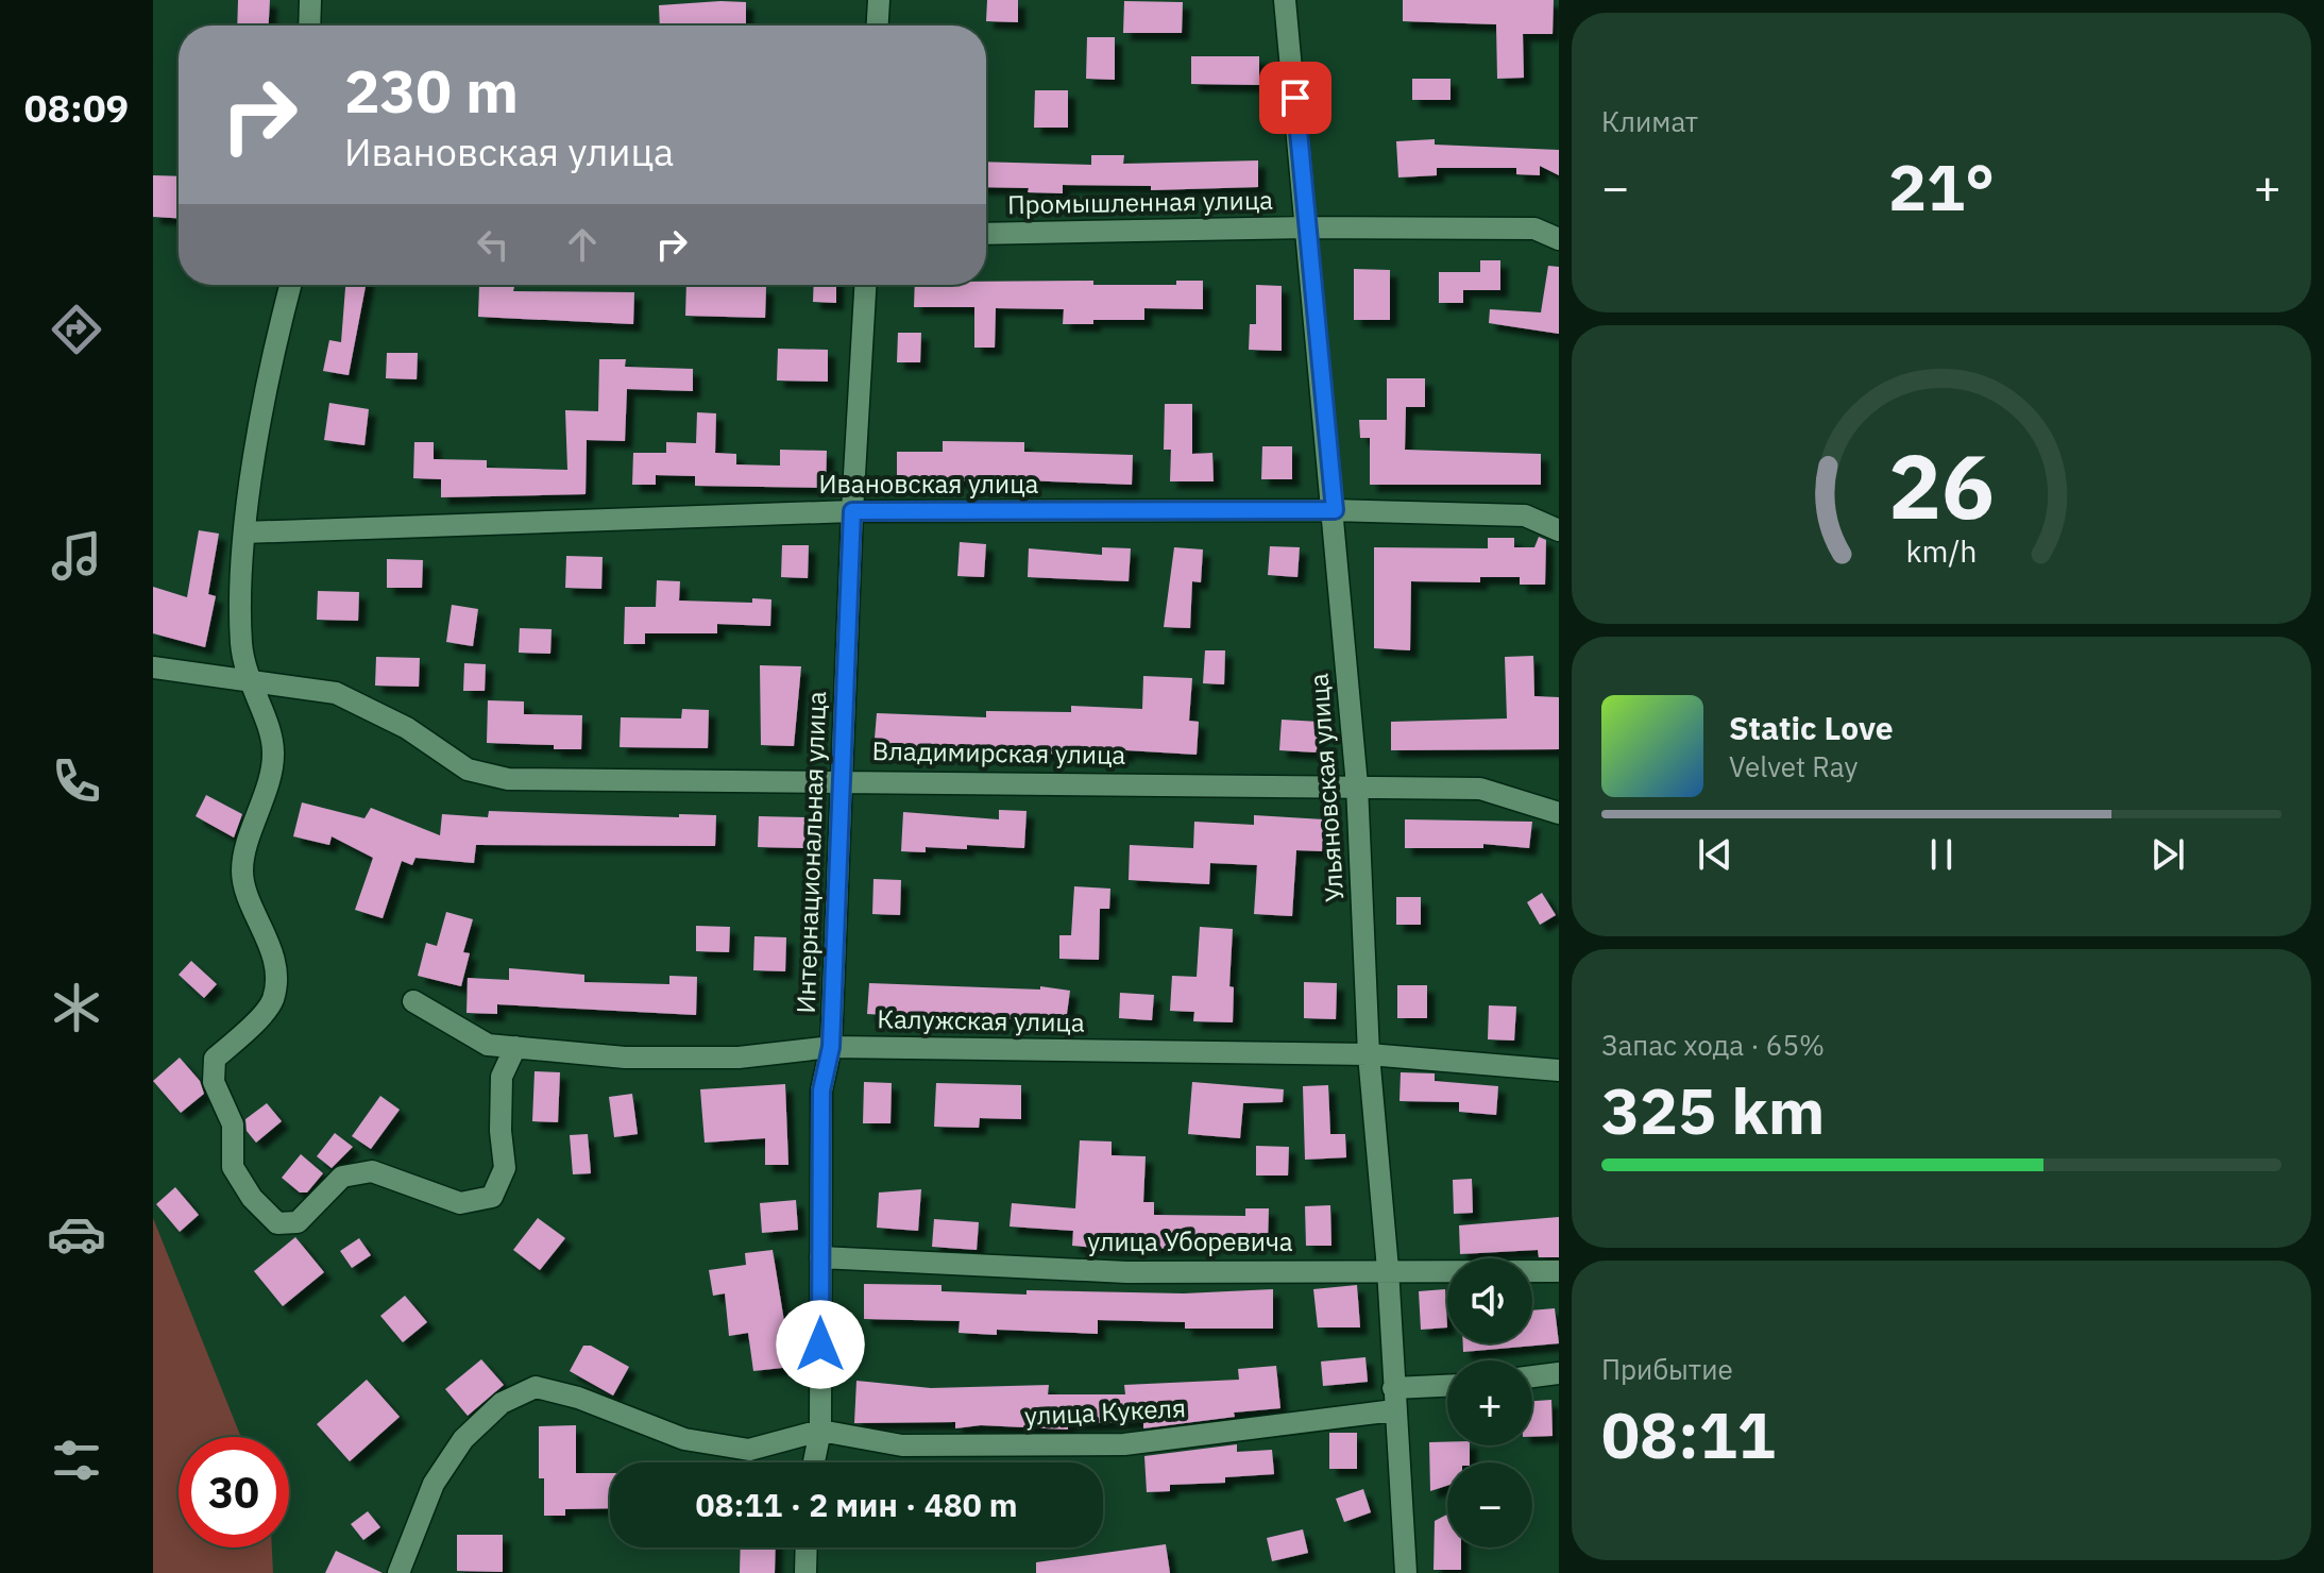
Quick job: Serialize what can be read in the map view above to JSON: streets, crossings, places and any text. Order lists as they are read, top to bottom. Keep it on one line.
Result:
{"streets":{"street":["Промышленная улица","Ивановская улица","Владимирская улица","Ульяновская улица","Интернациональная улица","Калужская улица","улица Уборевича","улица Кукеля"]},"crossings":[["Промышленная улица","Ульяновская улица"],["Ивановская улица","Ульяновская улица"],["Ивановская улица","Интернациональная улица"],["Владимирская улица","Ульяновская улица"],["Владимирская улица","Интернациональная улица"],["Ульяновская улица","Калужская улица"],["Ульяновская улица","улица Уборевича"],["Ульяновская улица","улица Кукеля"],["Интернациональная улица","Калужская улица"],["Интернациональная улица","улица Уборевича"],["Интернациональная улица","улица Кукеля"]],"page":{"tabs":"08:09","tile":["Климат",["Запас хода · 65%","325 km"],["Прибытие","08:11"]],"turn":["230 m","Ивановская улица"],"heat":["−","21°","+"],"song":["Static Love","Velvet Ray"],"map_buttons":["+","−"],"limit":"30","trip":"08:11 · 2 мин · 480 m","gauge":["26","km/h"]}}
